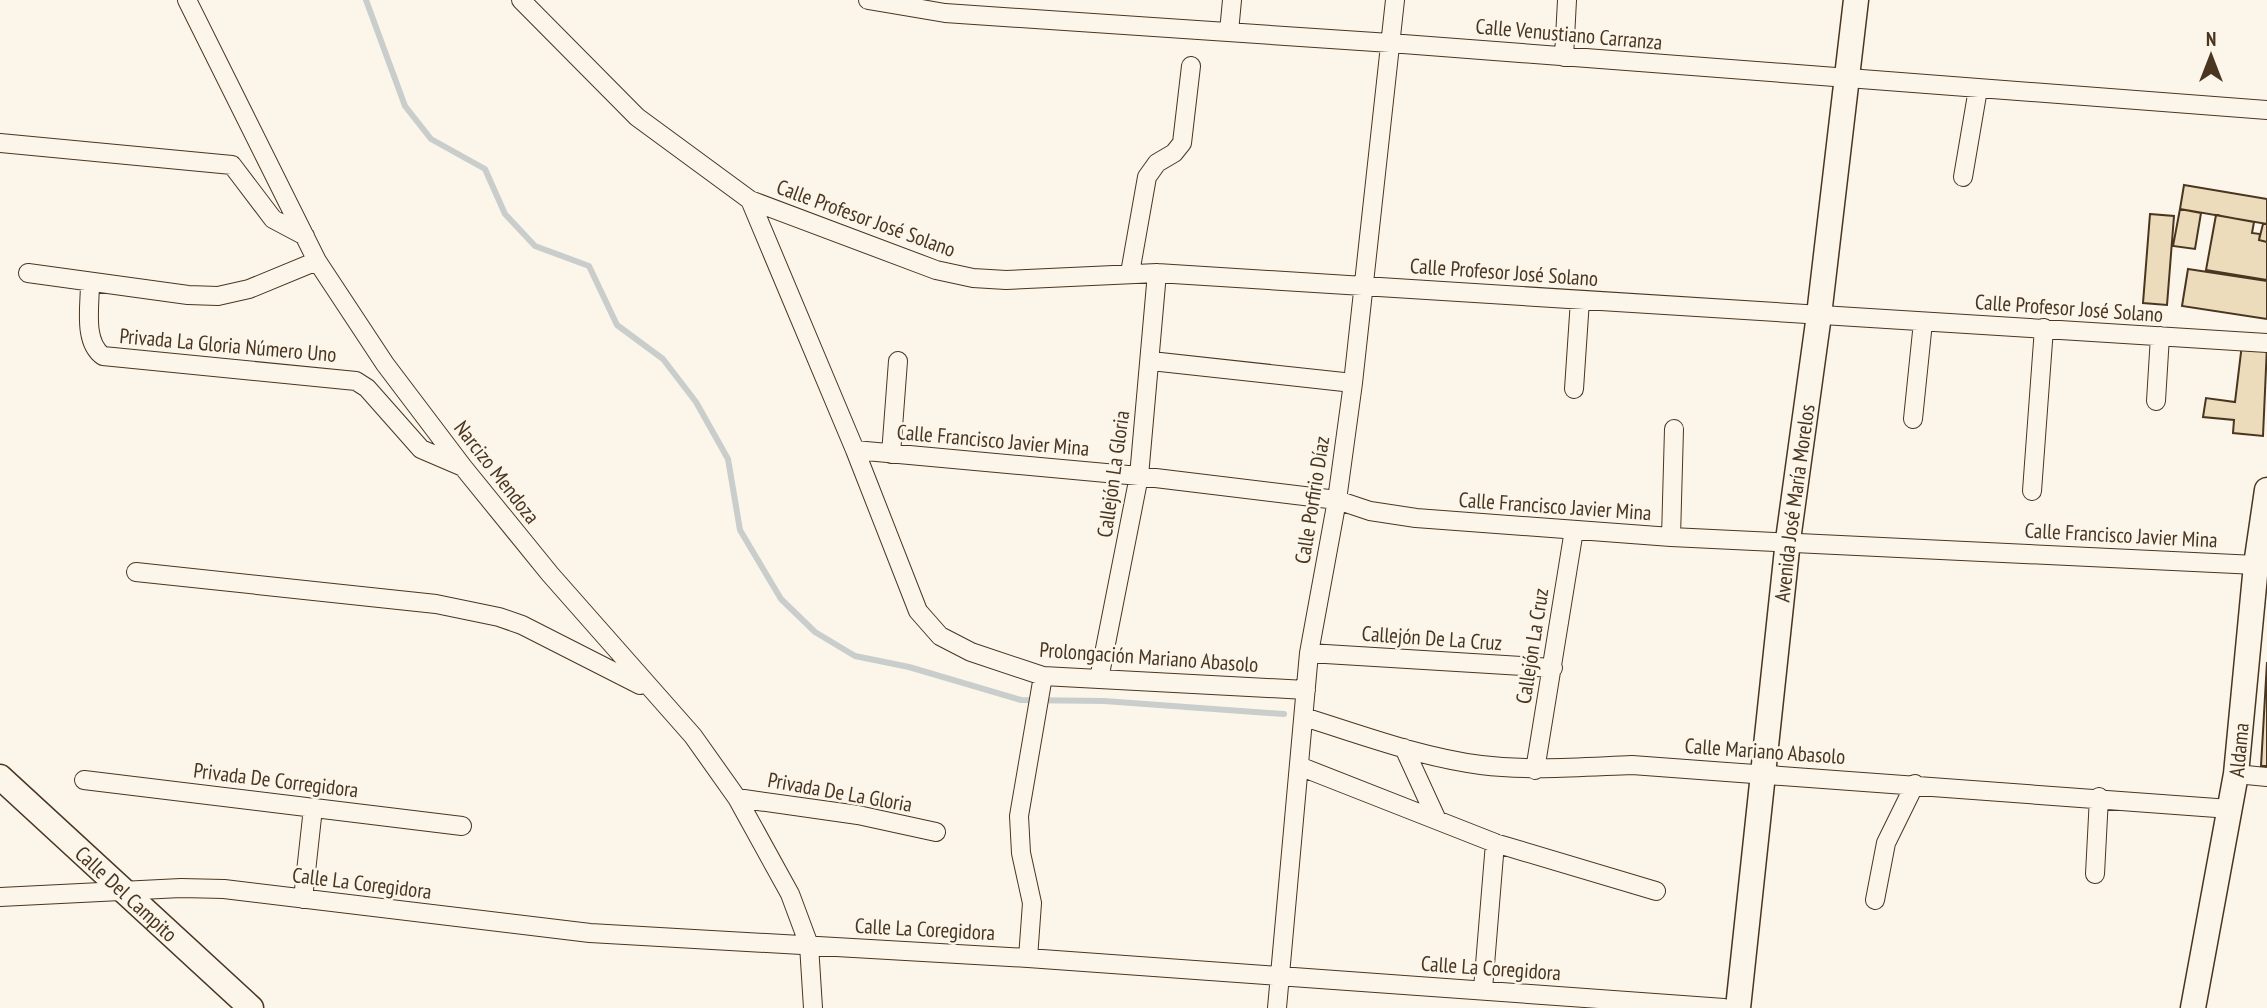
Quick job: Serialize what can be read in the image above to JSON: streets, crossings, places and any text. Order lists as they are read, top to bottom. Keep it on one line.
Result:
{"streets":{"main road":["Avenida José María Morelos","Aldama","Calle Del Campito"],"street":["Calle Venustiano Carranza","Calle Profesor José Solano","Privada La Gloria Número Uno","Calle Francisco Javier Mina","Narcizo Mendoza","Callejón La Gloria","Calle Porfirio Díaz","Callejón De La Cruz","Callejón La Cruz","Prolongación Mariano Abasolo","Calle Mariano Abasolo","Privada De Corregidora","Privada De La Gloria","Calle La Coregidora"]},"crossings":[["Calle Venustiano Carranza","Calle Porfirio Díaz"],["Calle Venustiano Carranza","Avenida José María Morelos"],["Calle Profesor José Solano","Callejón La Gloria"],["Calle Profesor José Solano","Calle Porfirio Díaz"],["Calle Profesor José Solano","Avenida José María Morelos"],["Calle Profesor José Solano","Prolongación Mariano Abasolo"],["Privada La Gloria Número Uno","Narcizo Mendoza"],["Calle Francisco Javier Mina","Callejón La Gloria"],["Calle Francisco Javier Mina","Calle Porfirio Díaz"],["Calle Francisco Javier Mina","Avenida José María Morelos"],["Calle Francisco Javier Mina","Callejón La Cruz"],["Calle Francisco Javier Mina","Prolongación Mariano Abasolo"],["Calle Francisco Javier Mina","Aldama"],["Narcizo Mendoza","Privada De La Gloria"],["Narcizo Mendoza","Calle La Coregidora"],["Callejón La Gloria","Prolongación Mariano Abasolo"],["Calle Porfirio Díaz","Callejón De La Cruz"],["Calle Porfirio Díaz","Prolongación Mariano Abasolo"],["Calle Porfirio Díaz","Calle Mariano Abasolo"],["Calle Porfirio Díaz","Calle La Coregidora"],["Avenida José María Morelos","Calle Mariano Abasolo"],["Callejón De La Cruz","Callejón La Cruz"],["Callejón La Cruz","Calle Mariano Abasolo"],["Aldama","Calle Mariano Abasolo"],["Calle La Coregidora","Calle Del Campito"]],"north":"top"}
